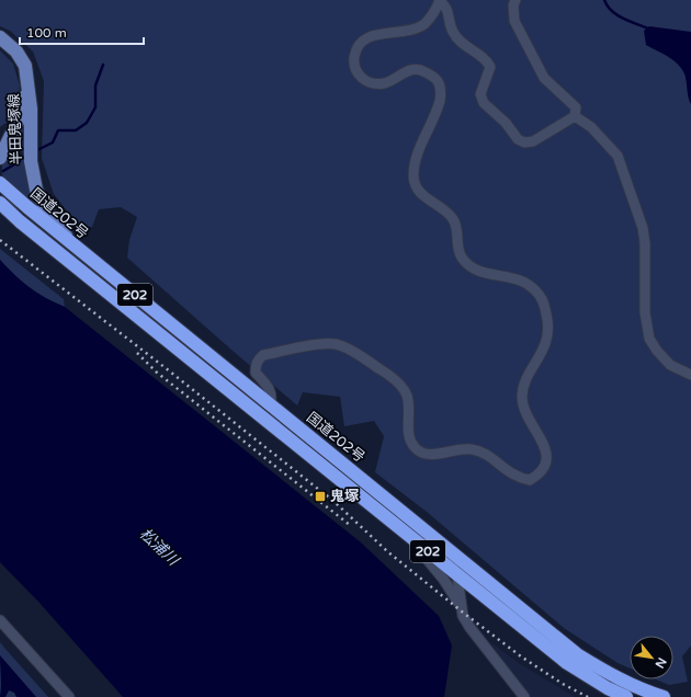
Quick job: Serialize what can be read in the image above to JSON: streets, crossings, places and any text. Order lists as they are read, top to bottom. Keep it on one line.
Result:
{"streets":{"highway":["国道202号","202"],"main road":["半田鬼塚線"]},"crossings":[["半田鬼塚線","国道202号"]],"water":["松浦川"],"places":{"transit":["鬼塚"]},"scale_bar":"100 m","north":"bottom right"}
